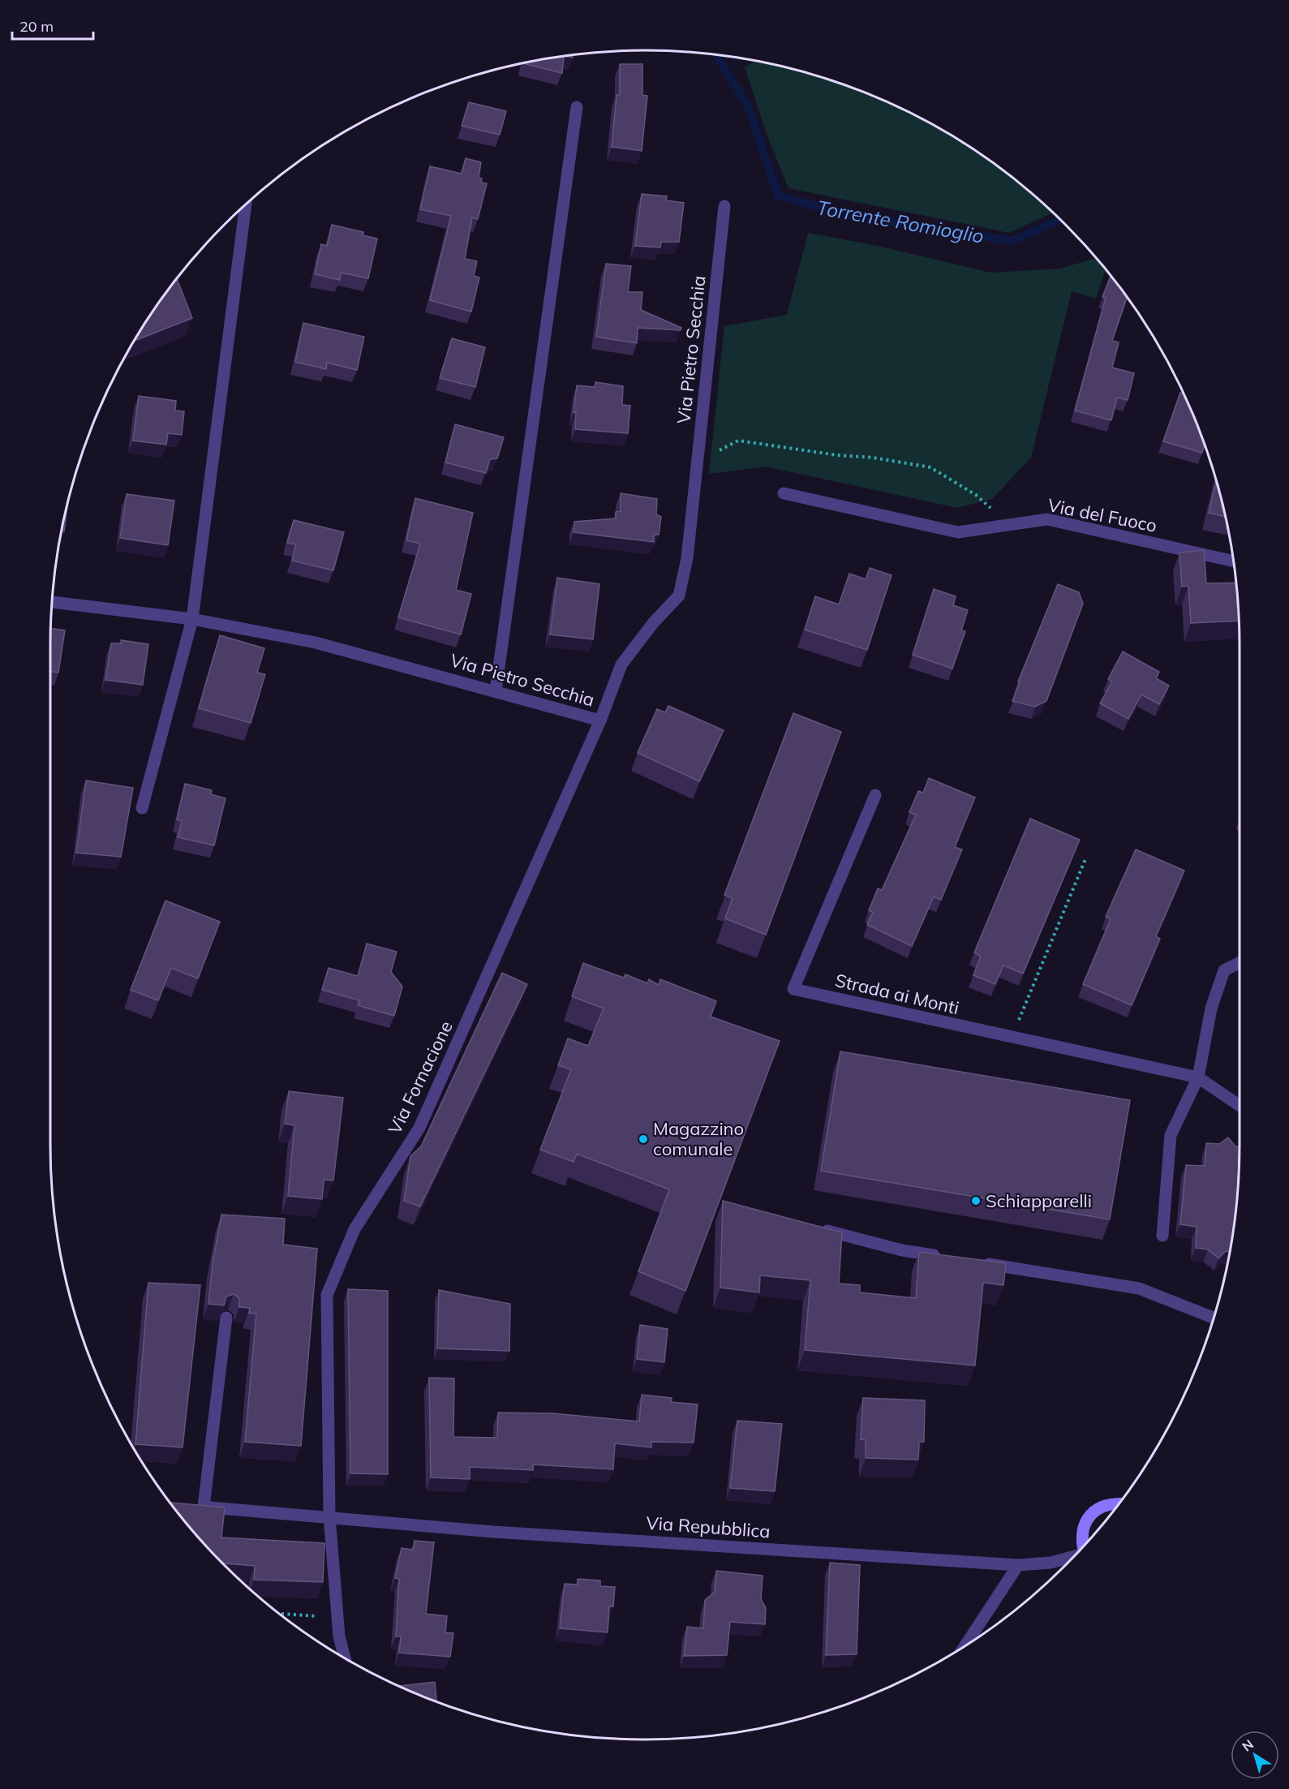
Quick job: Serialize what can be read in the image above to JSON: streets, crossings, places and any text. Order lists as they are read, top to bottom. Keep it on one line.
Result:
{"streets":{"street":["Via Pietro Secchia","Via del Fuoco","Strada ai Monti","Via Fornacione","Via Repubblica"]},"crossings":[["Via Pietro Secchia","Via Fornacione"],["Via Fornacione","Via Repubblica"]],"water":["Torrente Romioglio"],"places":["Magazzino comunale","Schiapparelli"],"scale_bar":"20 m","north":"top left"}
